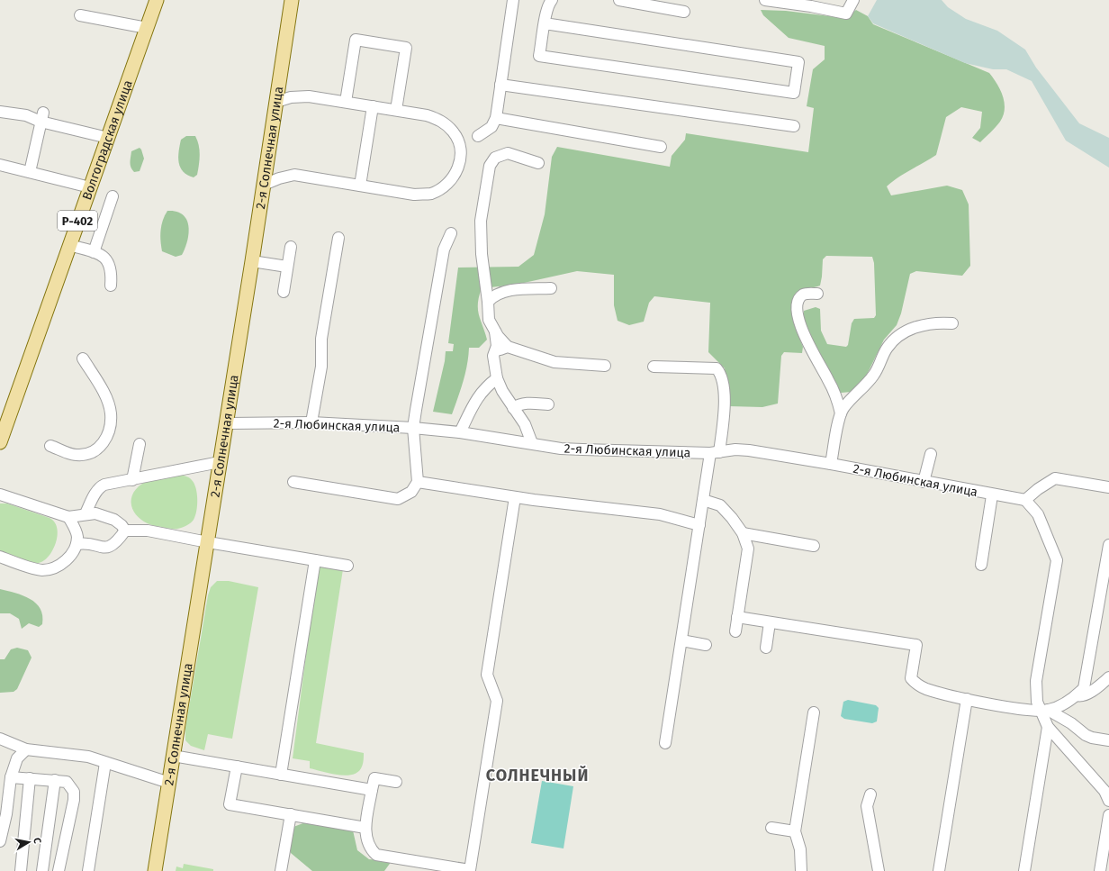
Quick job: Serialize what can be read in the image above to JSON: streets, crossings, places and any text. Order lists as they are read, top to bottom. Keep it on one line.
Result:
{"streets":{"main road":["Волгоградская улица","2-я Солнечная улица","Р-402"],"street":["2-я Любинская улица"]},"crossings":[["2-я Солнечная улица","2-я Любинская улица"]],"districts":["СОЛНЕЧНЫЙ"],"north":"right"}
